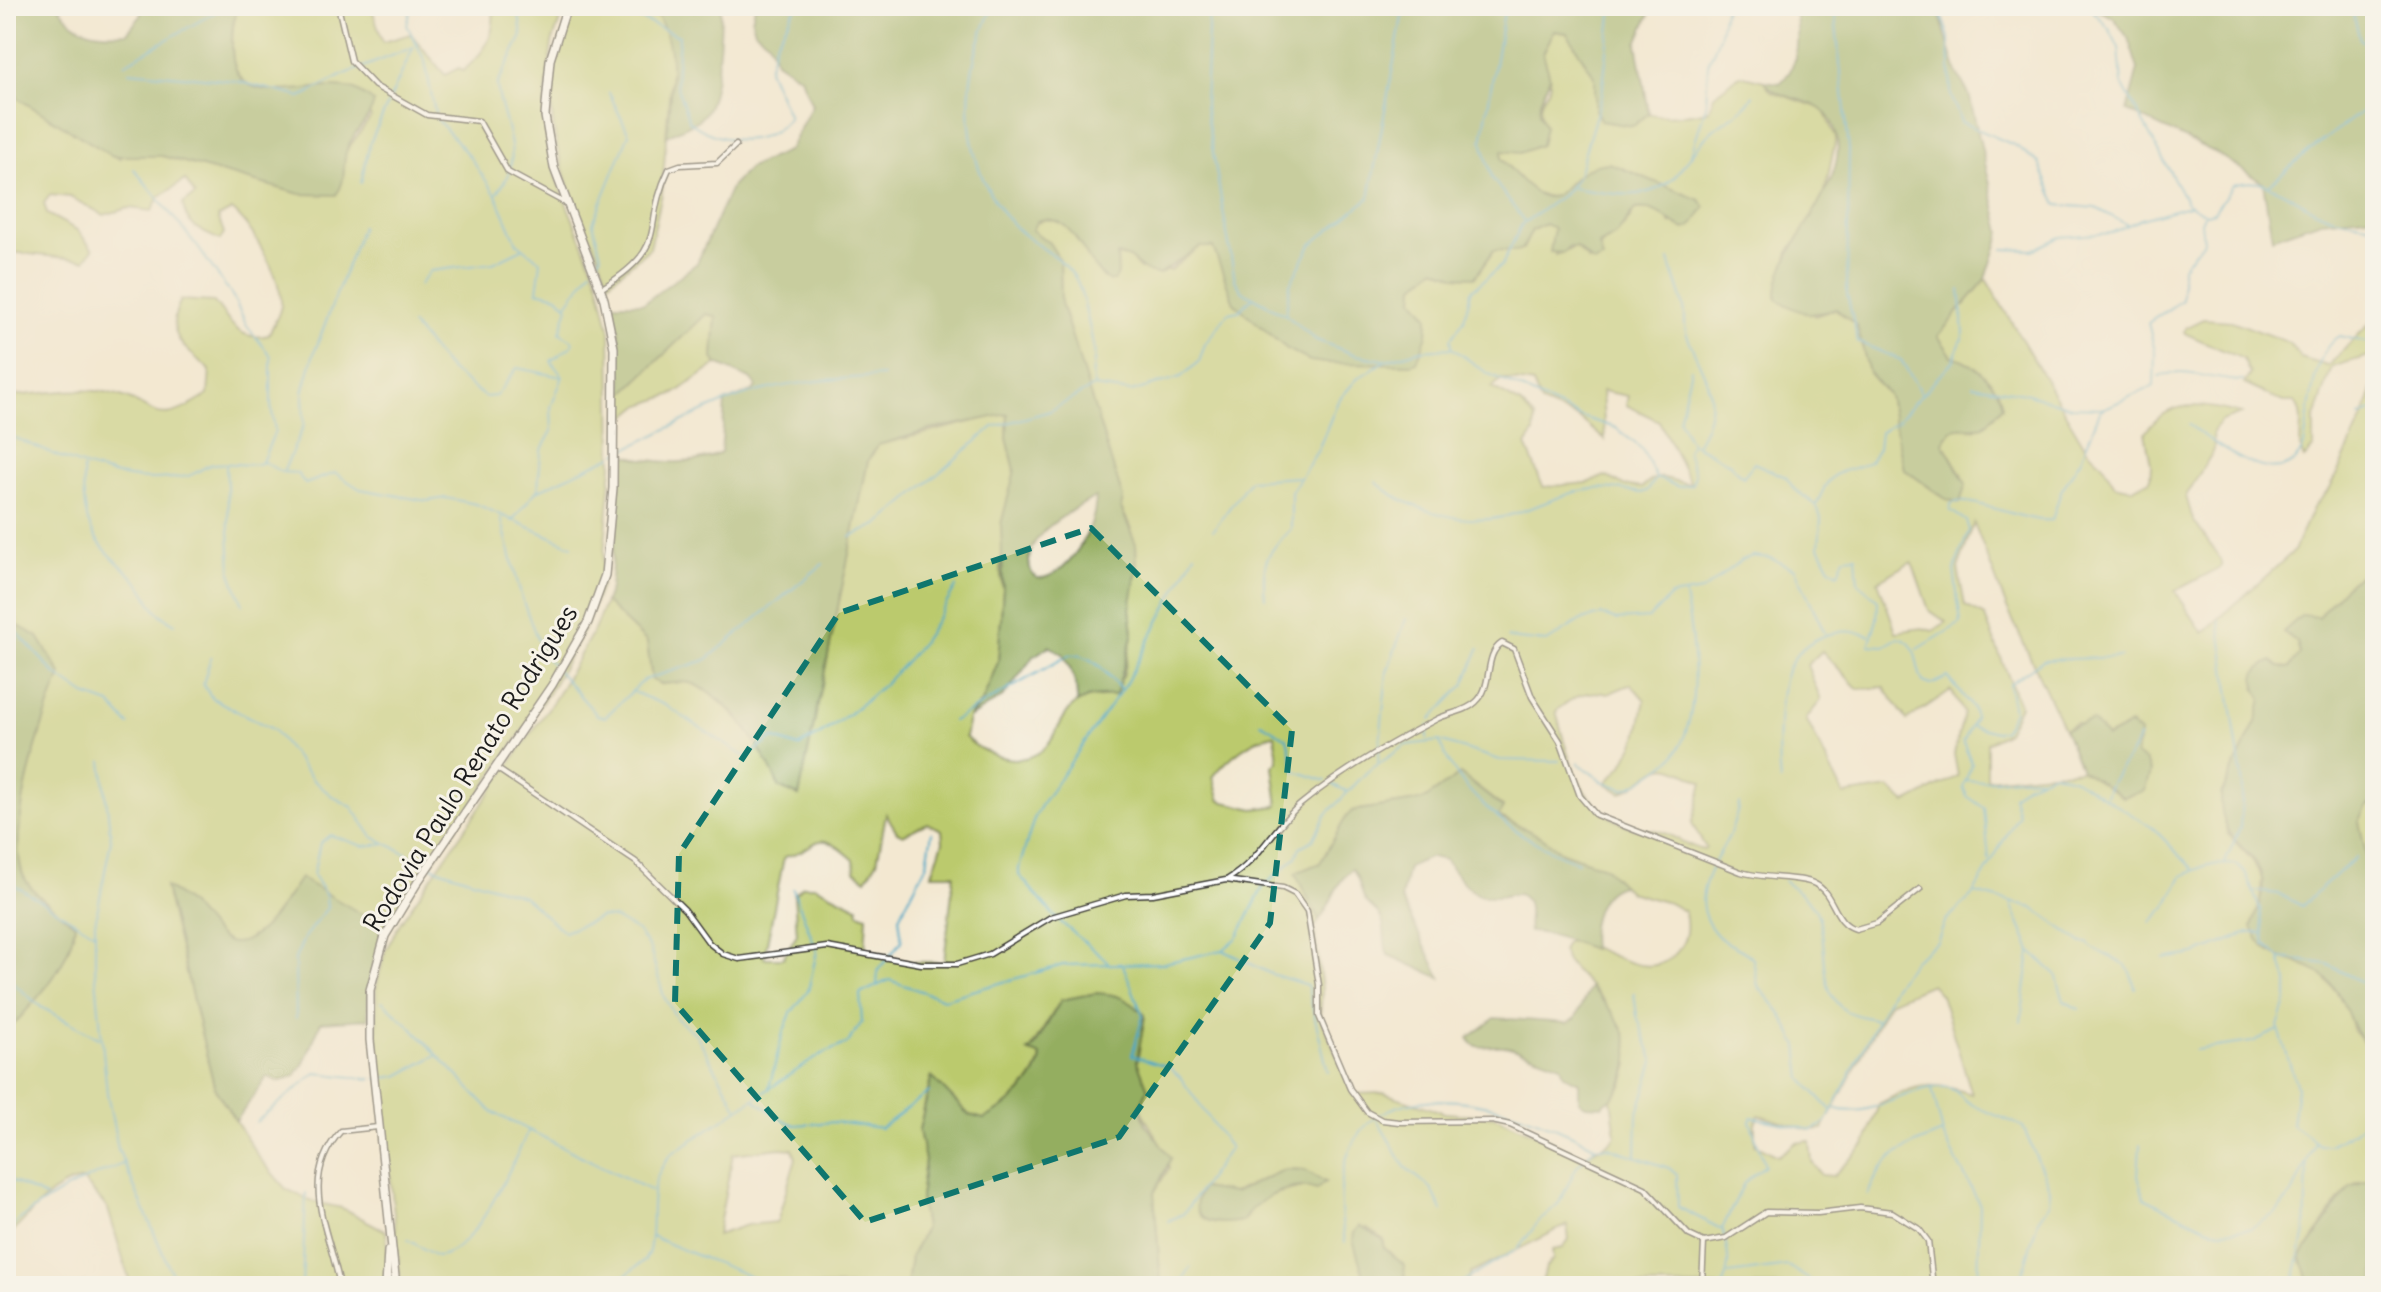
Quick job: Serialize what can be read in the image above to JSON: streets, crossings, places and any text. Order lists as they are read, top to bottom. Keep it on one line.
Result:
{"streets":{"main road":["Rodovia Paulo Renato Rodrigues"]}}
